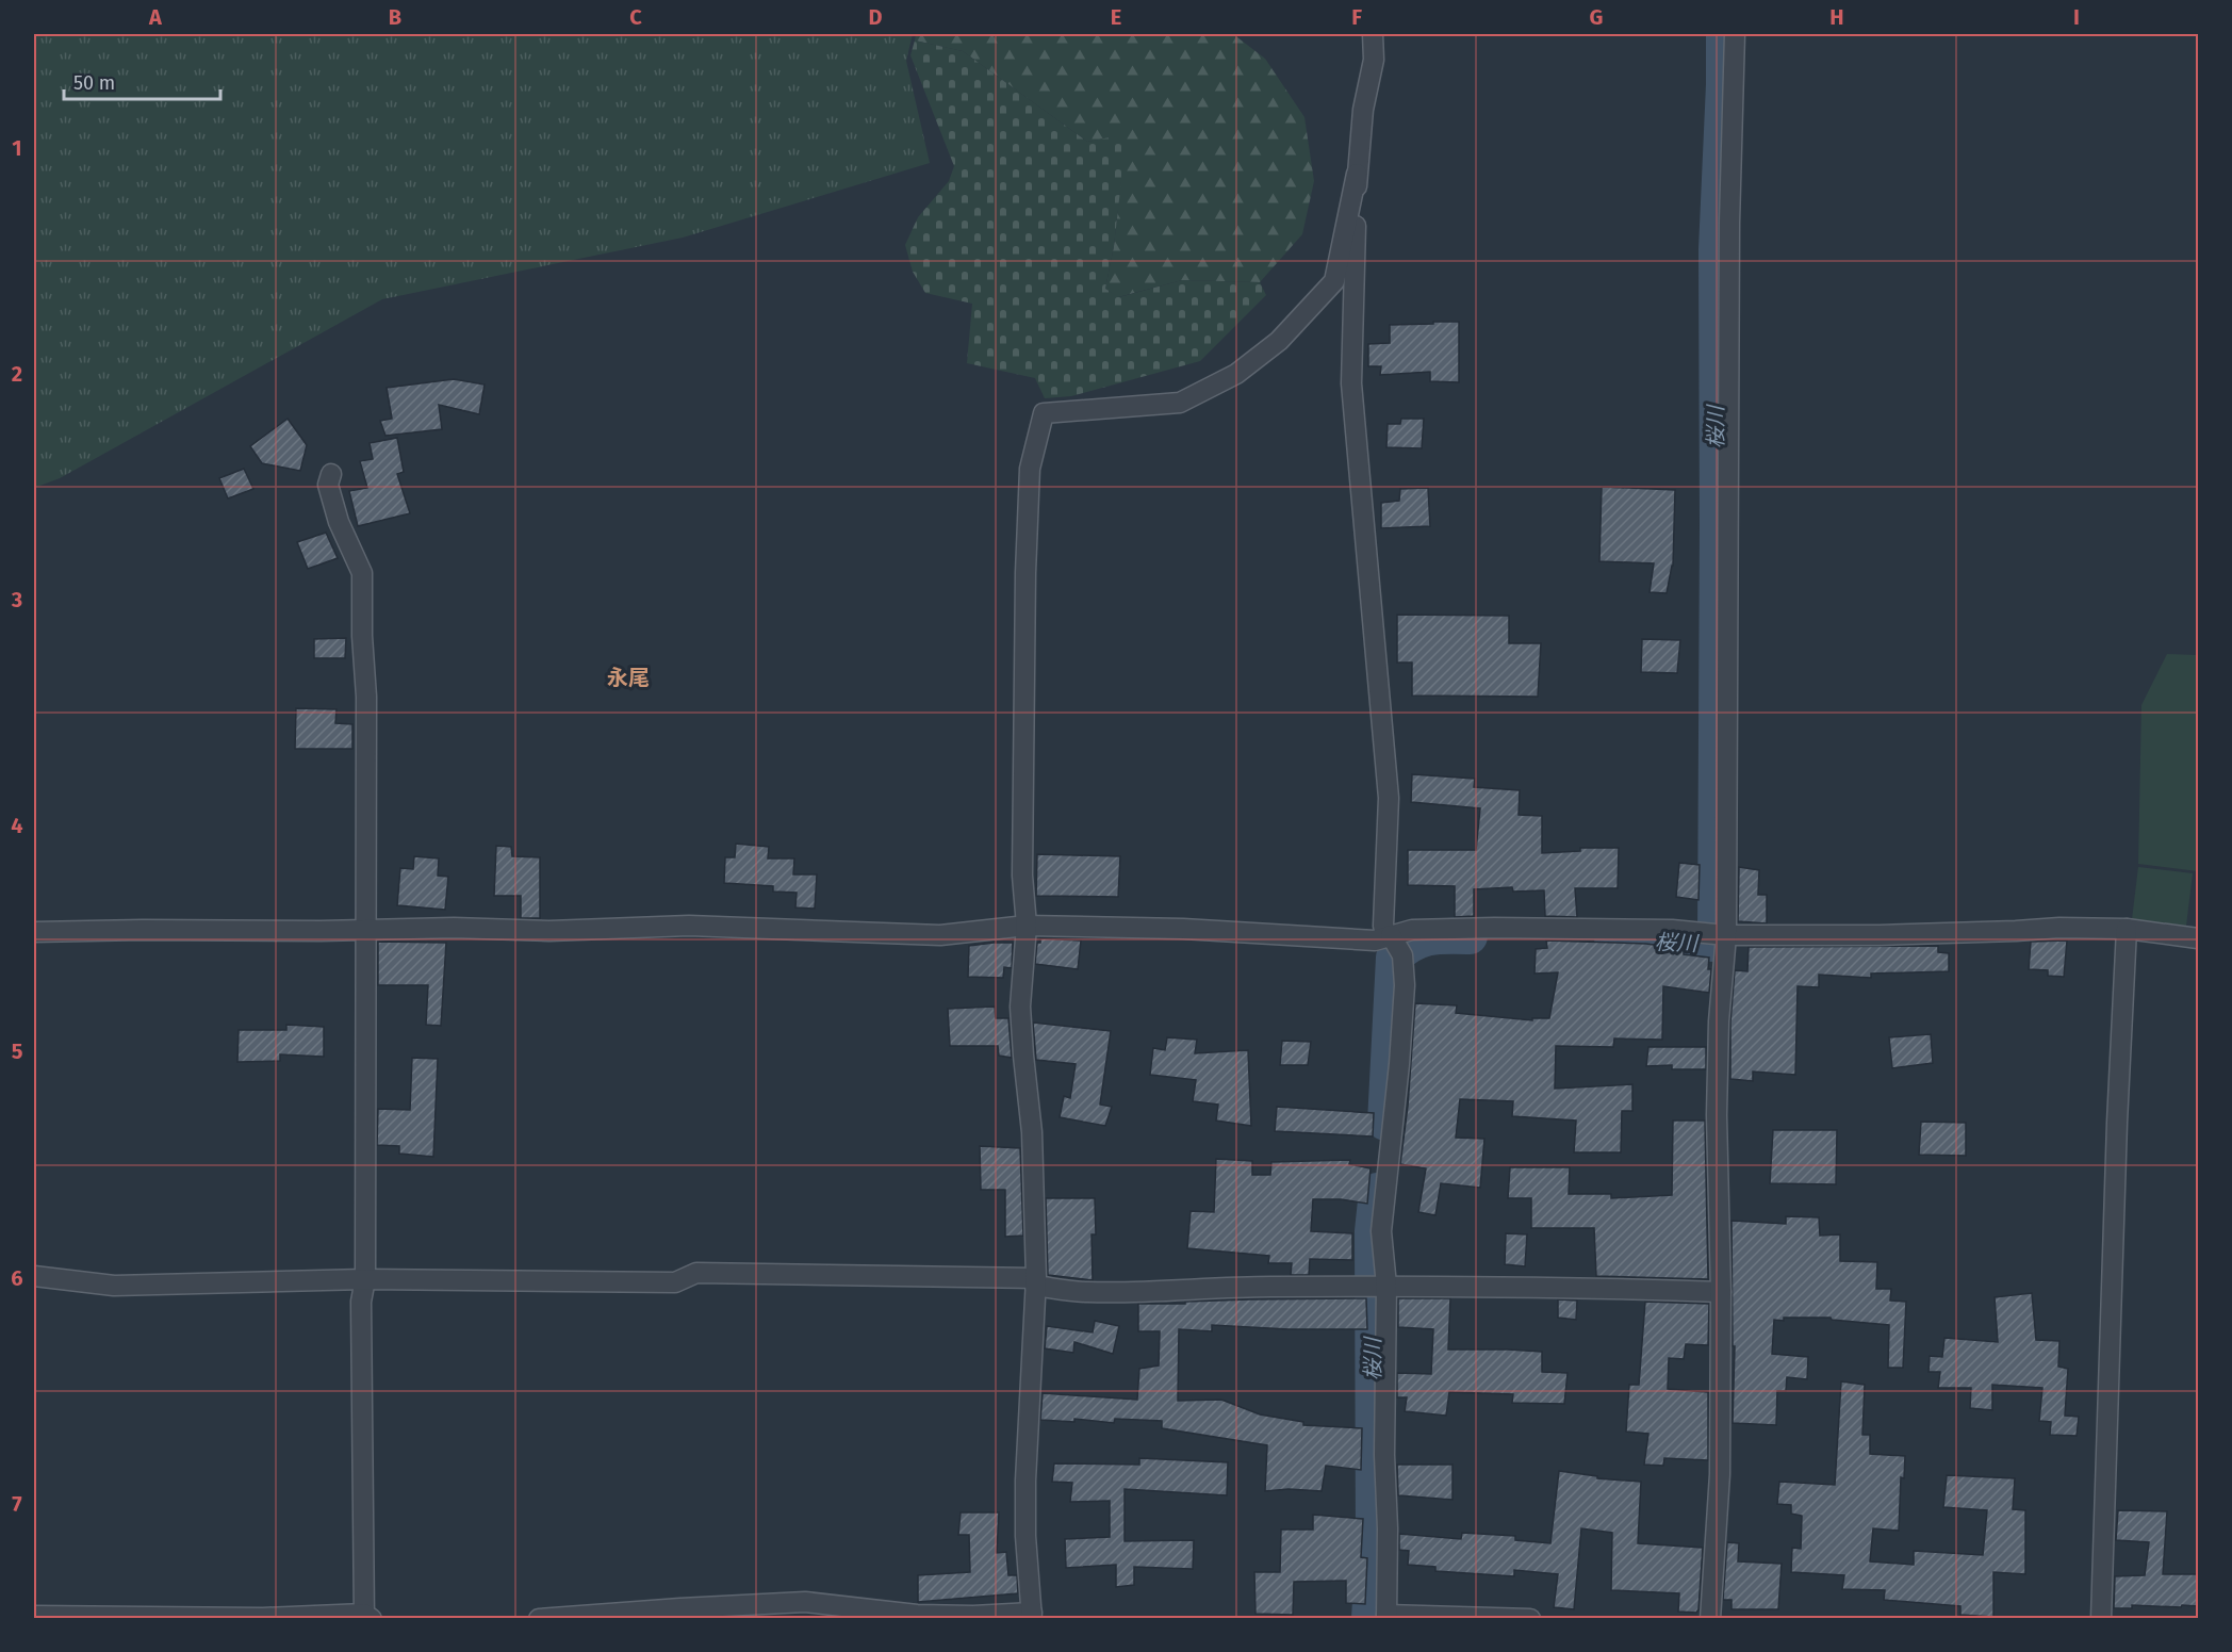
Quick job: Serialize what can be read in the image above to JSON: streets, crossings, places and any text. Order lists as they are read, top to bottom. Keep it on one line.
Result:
{"districts":["永尾"],"water":["桜川"],"scale_bar":"50 m","grid":{"columns":["A","B","C","D","E","F","G","H","I"],"rows":["1","2","3","4","5","6","7"]}}
